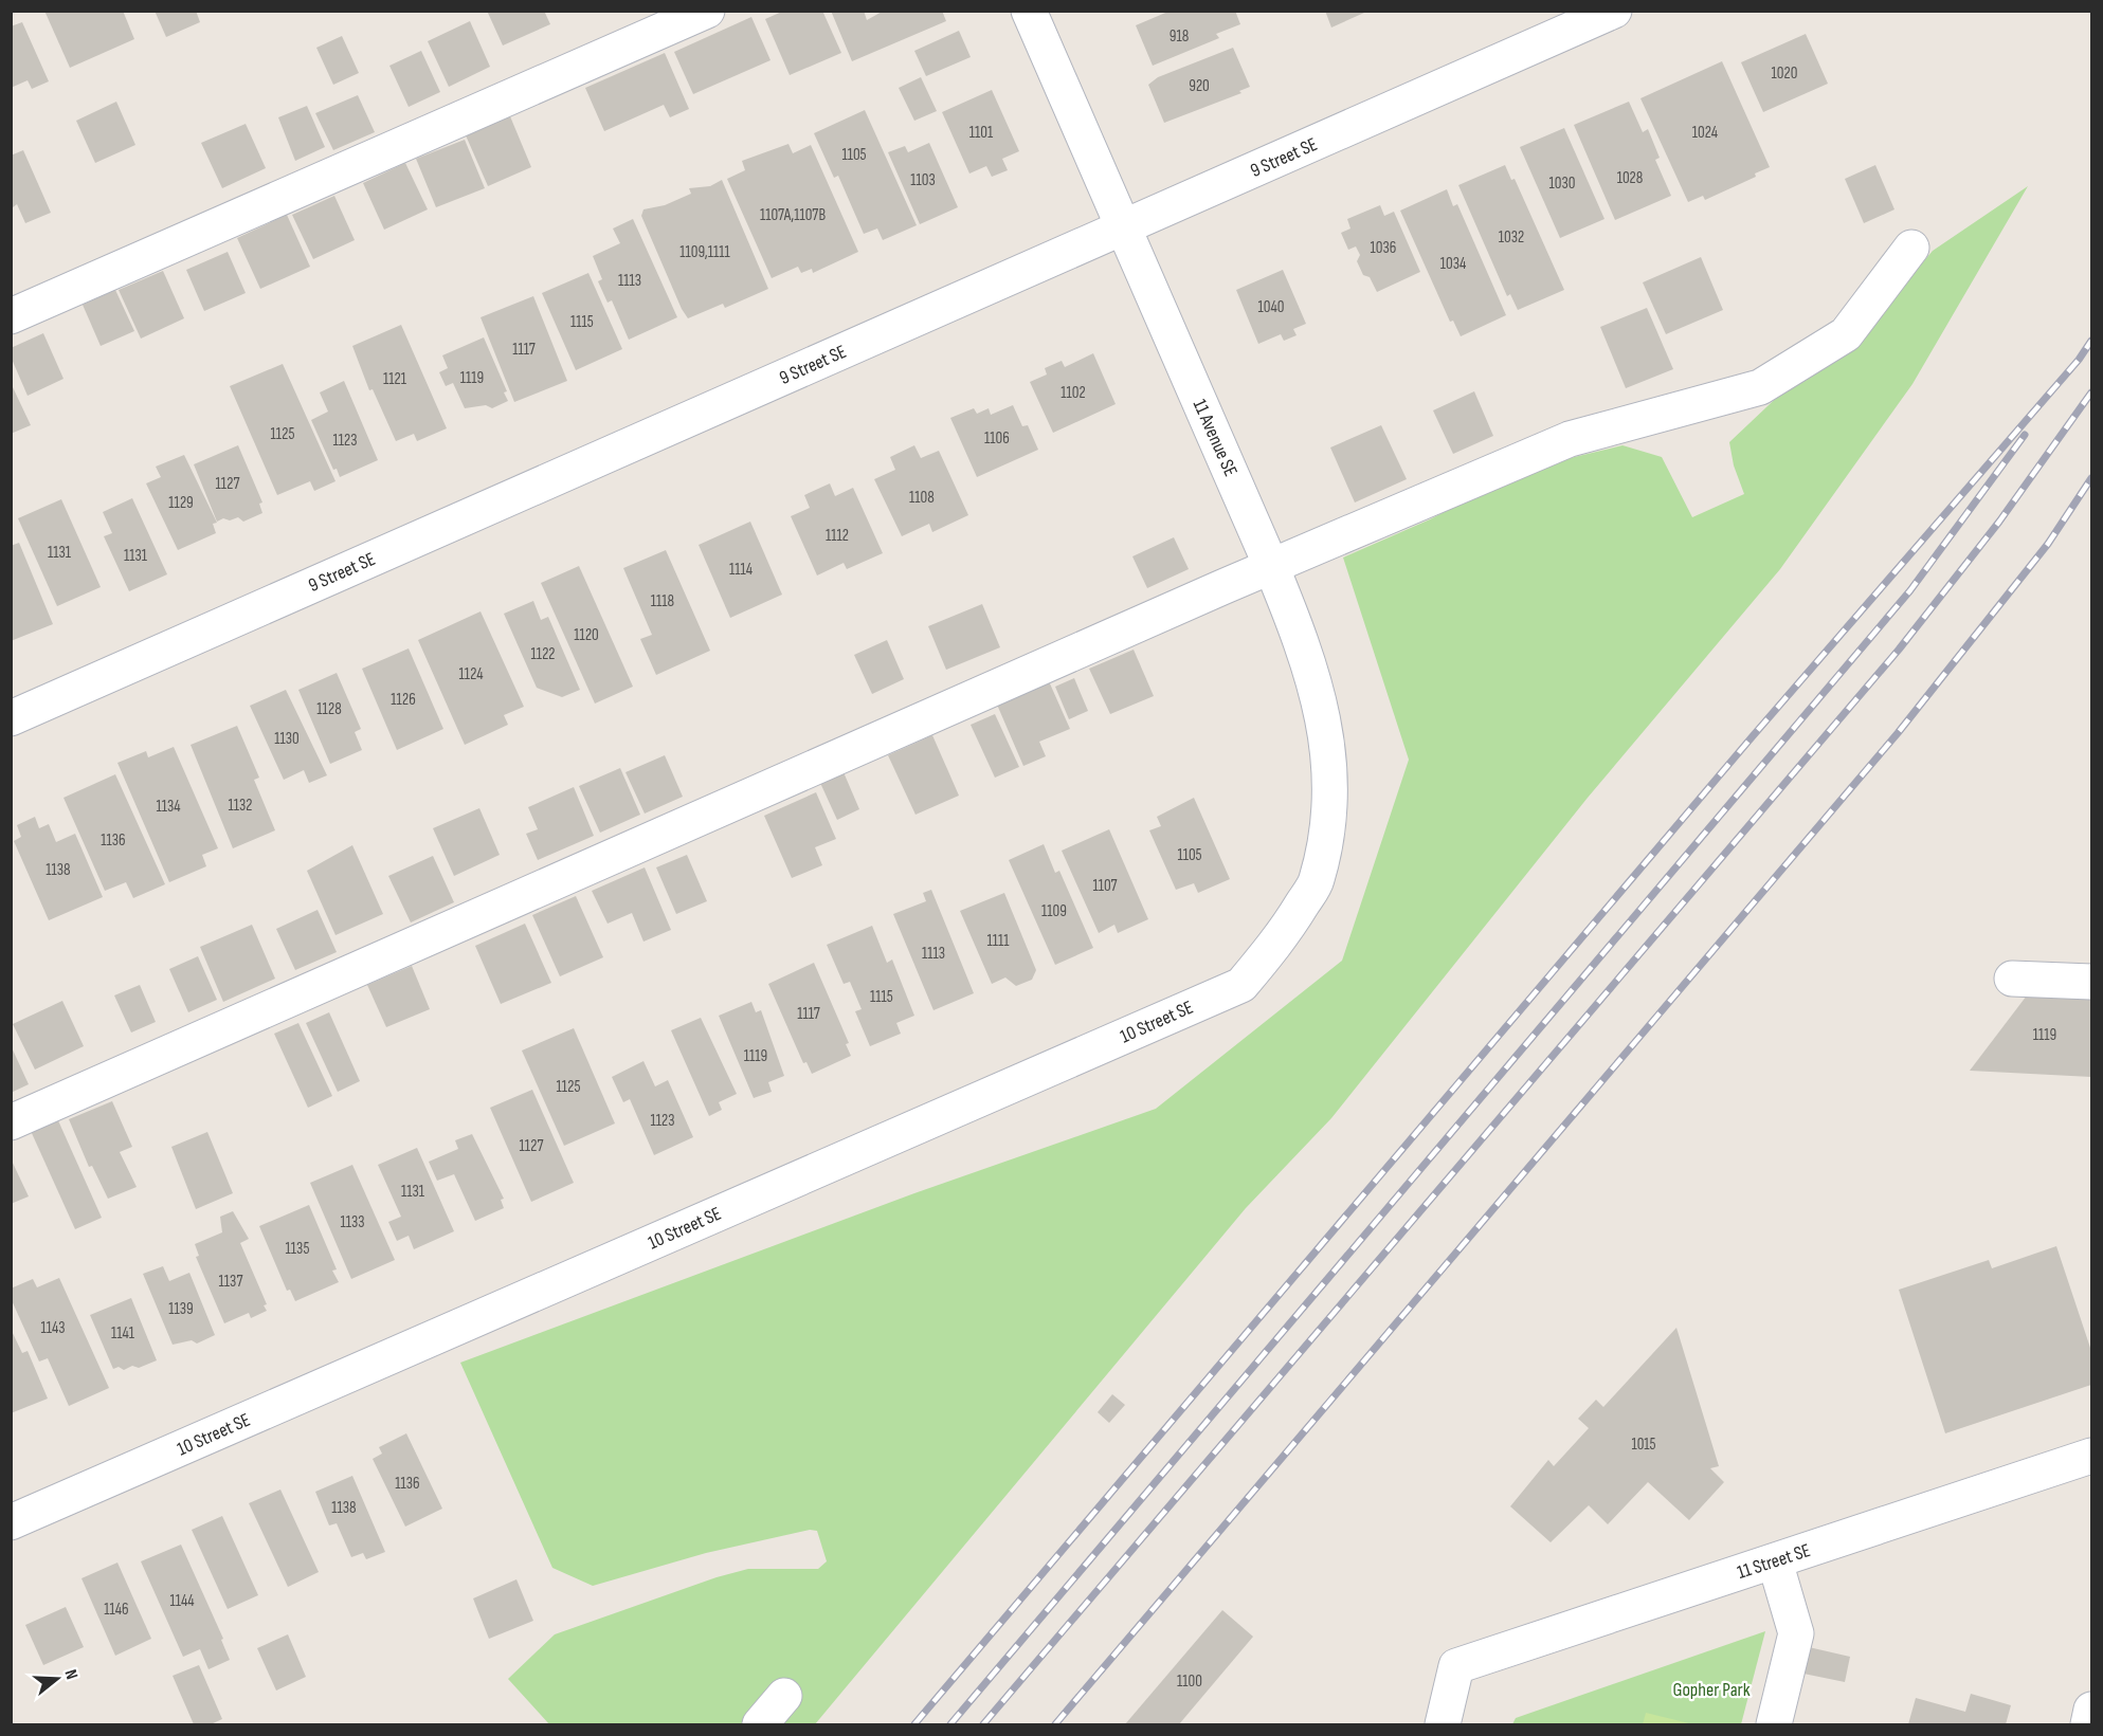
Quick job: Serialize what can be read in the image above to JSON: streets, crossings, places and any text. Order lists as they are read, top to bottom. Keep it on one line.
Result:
{"streets":{"street":["9 Street SE","11 Avenue SE","10 Street SE","11 Street SE"]},"crossings":[["9 Street SE","11 Avenue SE"],["11 Avenue SE","10 Street SE"]],"parks":["Gopher Park"],"house_numbers":["918","1020","920","1101","1024","1105","1028","1103","1030","1107A,1107B","1032","1036","1109,1111","1034","1113","1040","1115","1117","1119","1121","1102","1125","1106","1123","1127","1108","1129","1112","1131","1131","1114","1118","1120","1122","1124","1126","1128","1130","1132","1134","1136","1105","1138","1107","1109","1111","1113","1115","1117","1119","1119","1125","1123","1127","1131","1133","1135","1137","1139","1143","1141","1015","1136","1138","1144","1146","1100"],"north":"right"}
